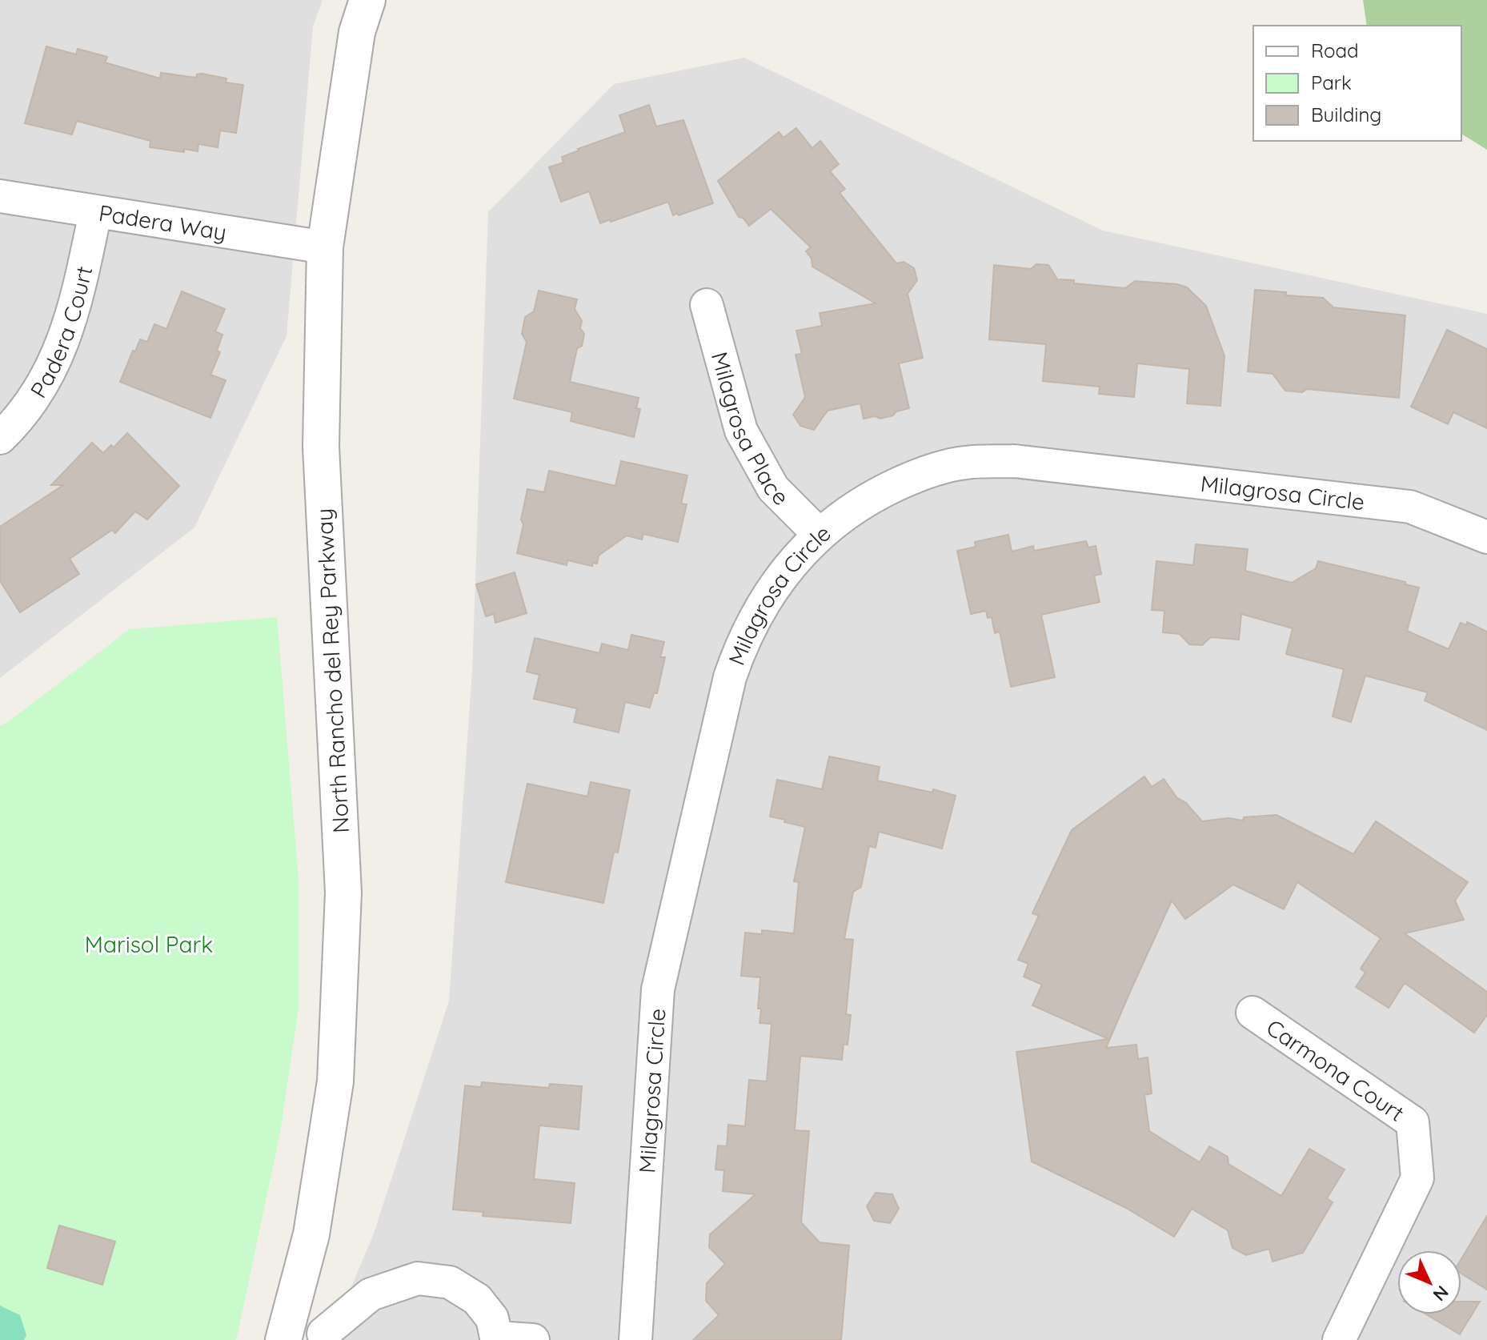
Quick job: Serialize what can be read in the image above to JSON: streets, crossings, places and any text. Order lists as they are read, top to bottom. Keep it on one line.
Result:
{"streets":{"street":["Padera Way","Padera Court","Milagrosa Place","Milagrosa Circle","North Rancho del Rey Parkway","Carmona Court"]},"crossings":[["Padera Way","Padera Court"],["Padera Way","North Rancho del Rey Parkway"],["Milagrosa Place","Milagrosa Circle"]],"parks":["Marisol Park"],"legend":["Road","Park","Building"],"north":"bottom right"}
